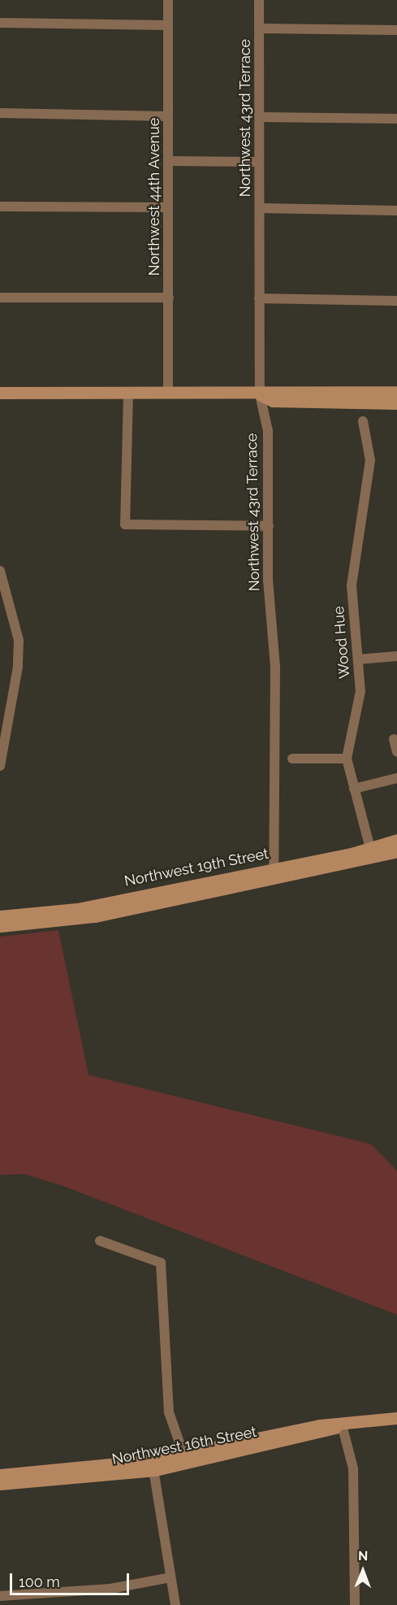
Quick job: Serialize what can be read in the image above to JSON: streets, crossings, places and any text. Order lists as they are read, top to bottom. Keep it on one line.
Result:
{"streets":{"street":["Northwest 43rd Terrace","Northwest 44th Avenue","Wood Hue","Northwest 19th Street","Northwest 16th Street"]},"crossings":[["Northwest 43rd Terrace","Northwest 19th Street"],["Wood Hue","Northwest 19th Street"]],"scale_bar":"100 m","north":"top"}
